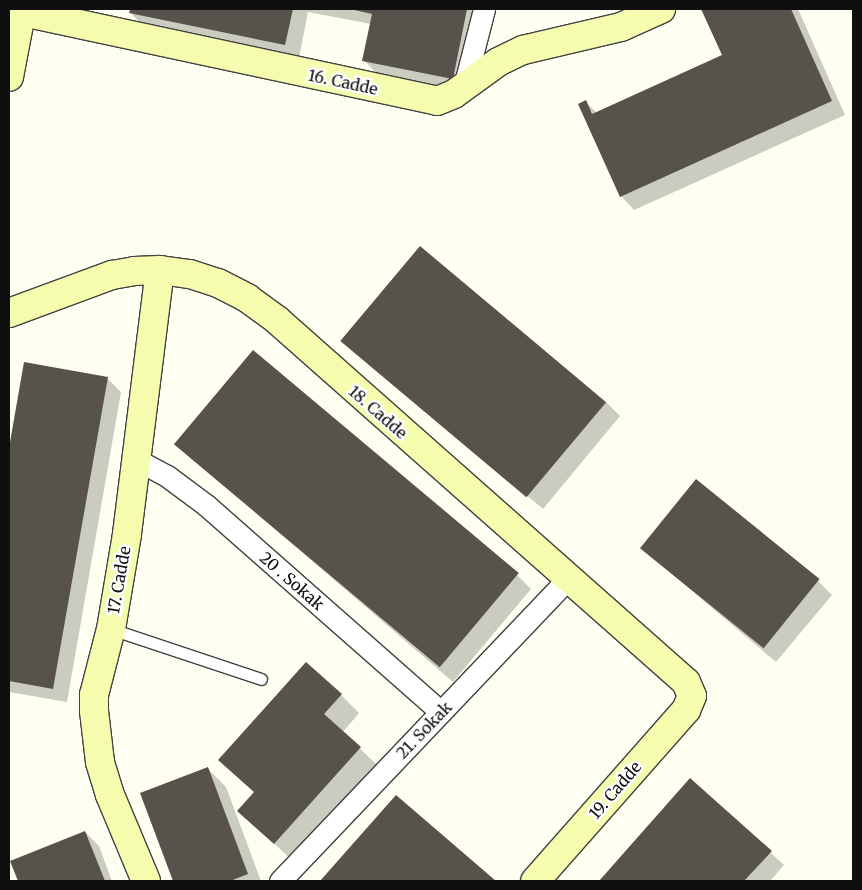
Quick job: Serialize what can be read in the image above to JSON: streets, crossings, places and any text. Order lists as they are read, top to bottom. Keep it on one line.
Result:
{"streets":{"street":["16. Cadde","18. Cadde","17. Cadde","20 . Sokak","21. Sokak","19. Cadde"]},"crossings":[["18. Cadde","17. Cadde"],["18. Cadde","21. Sokak"],["18. Cadde","19. Cadde"],["17. Cadde","20 . Sokak"],["20 . Sokak","21. Sokak"]]}
